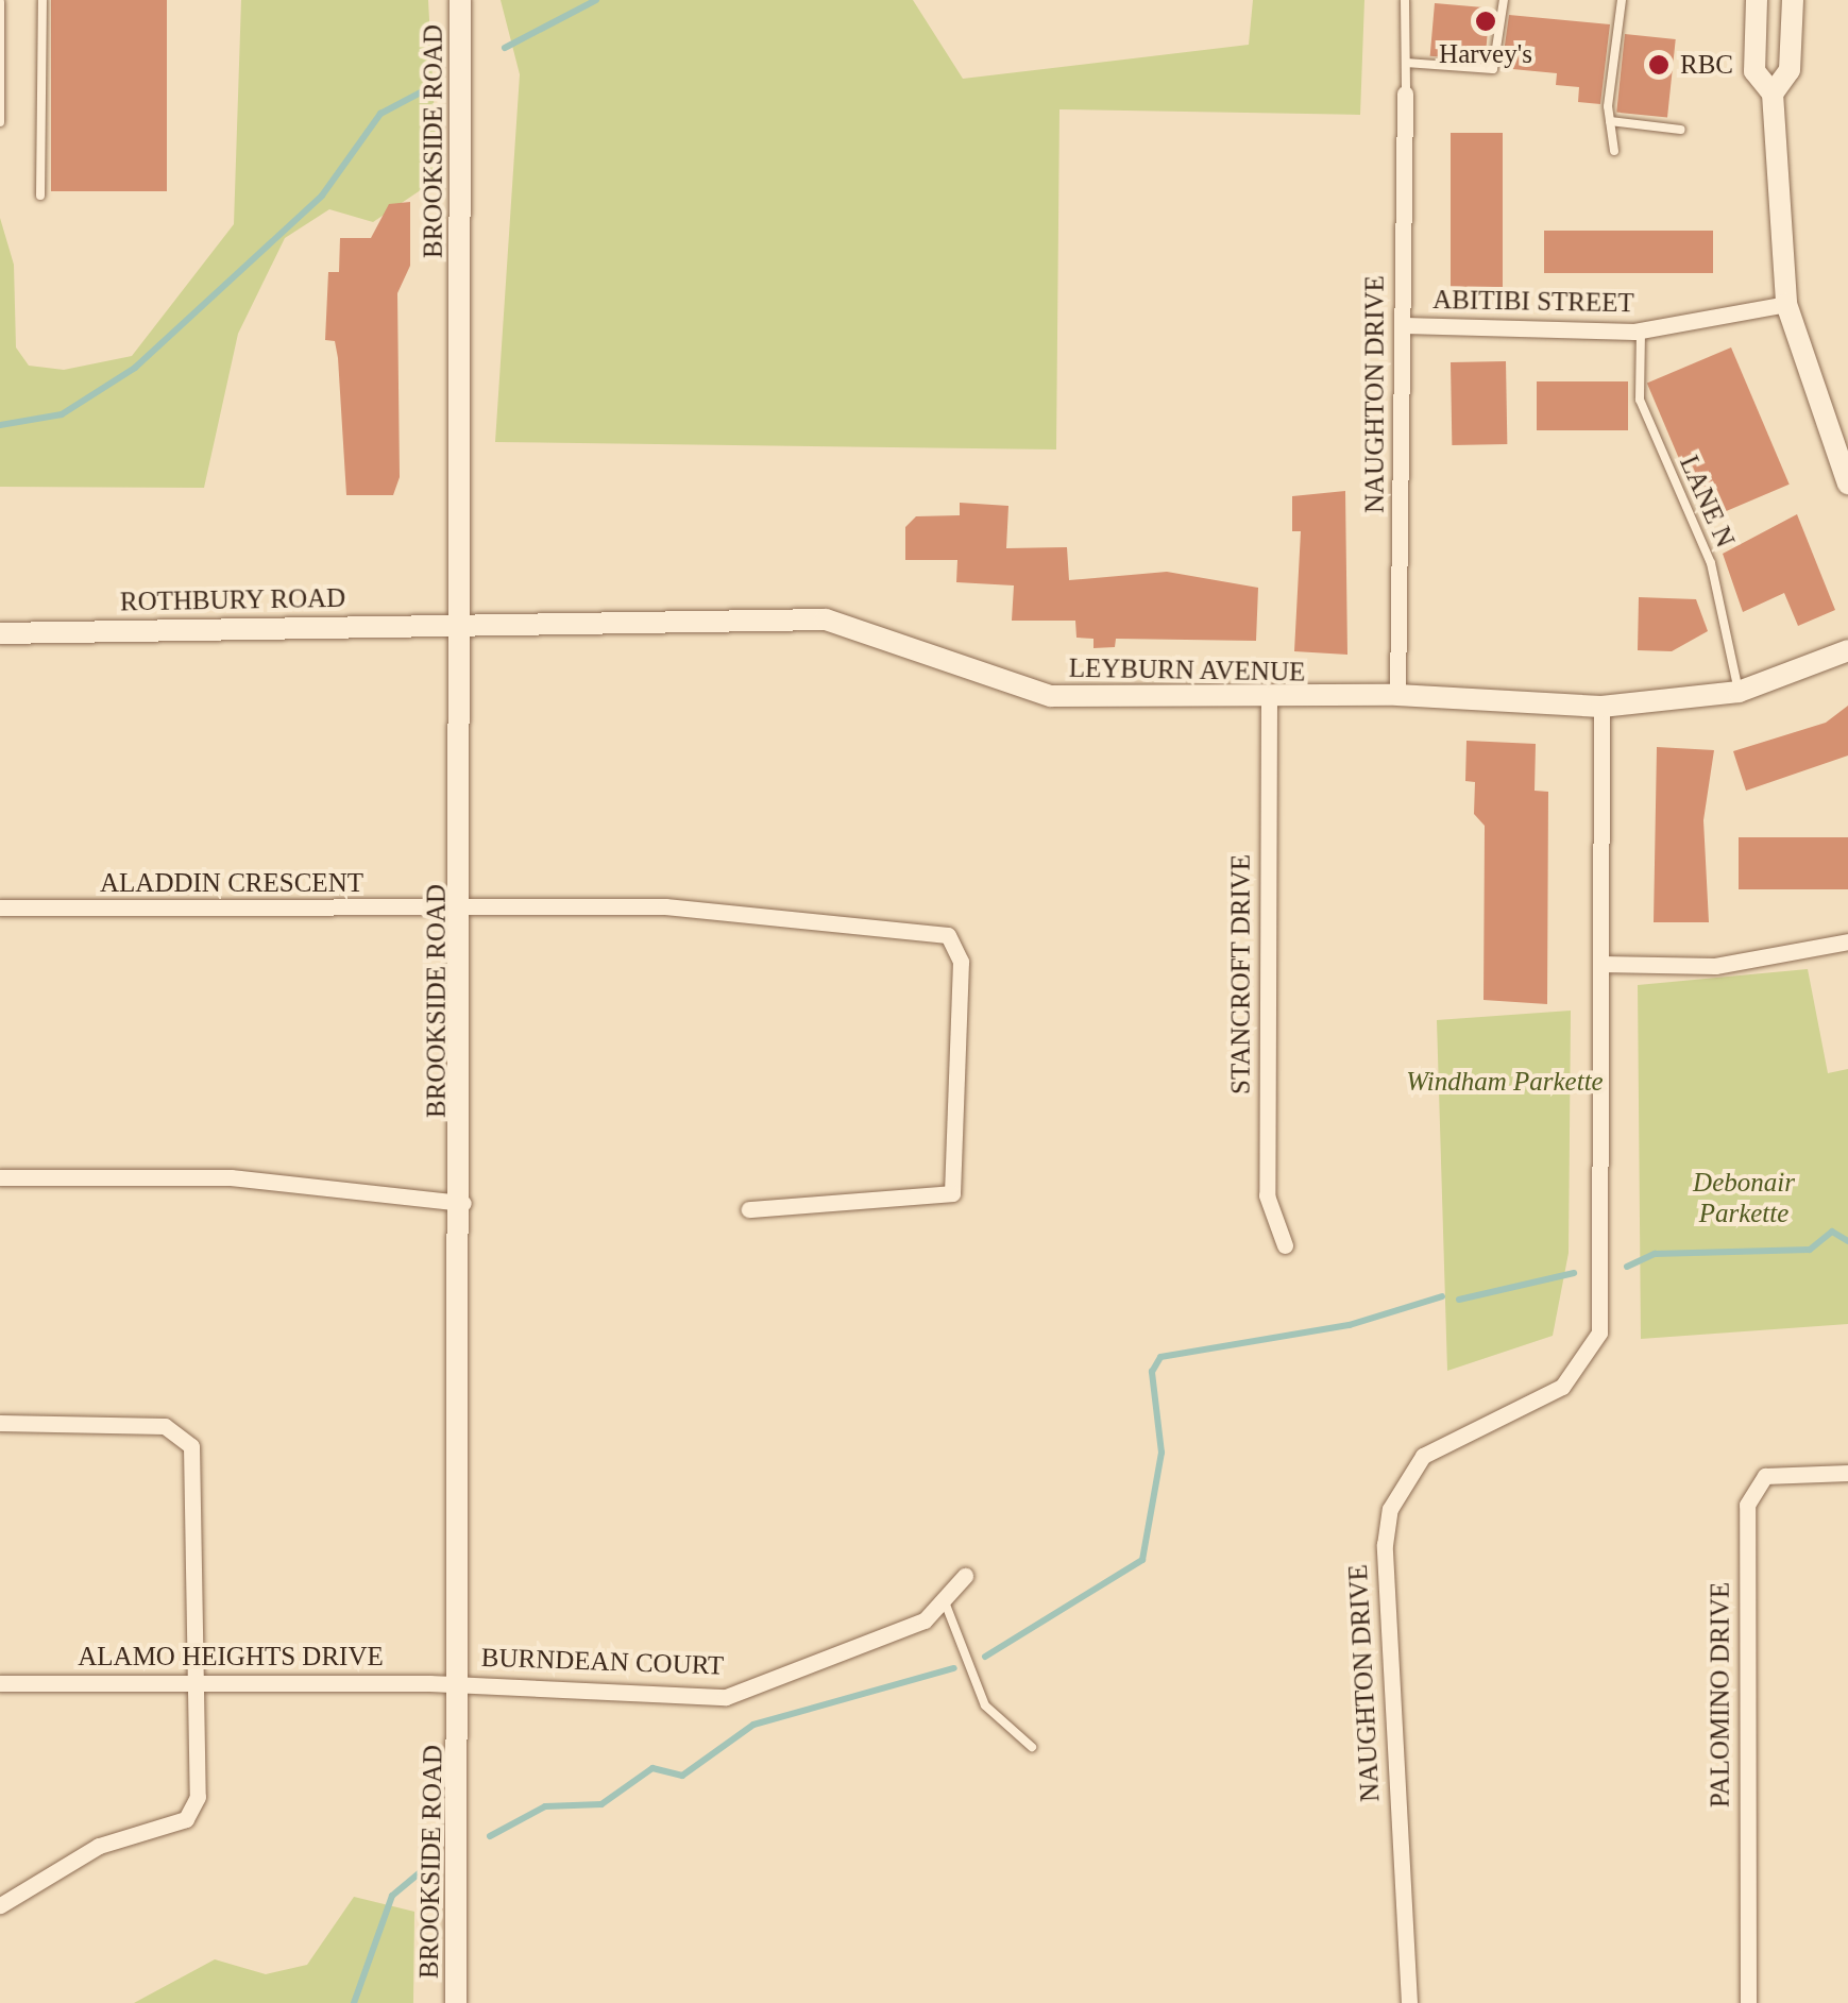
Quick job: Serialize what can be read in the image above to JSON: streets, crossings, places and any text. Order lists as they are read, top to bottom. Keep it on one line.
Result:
{"streets":{"street":["BROOKSIDE ROAD","ABITIBI STREET","NAUGHTON DRIVE","ROTHBURY ROAD","LEYBURN AVENUE","ALADDIN CRESCENT","STANCROFT DRIVE","ALAMO HEIGHTS DRIVE","BURNDEAN COURT","PALOMINO DRIVE"],"lane":["LANE N"]},"crossings":[["BROOKSIDE ROAD","ROTHBURY ROAD"],["BROOKSIDE ROAD","LEYBURN AVENUE"],["BROOKSIDE ROAD","ALADDIN CRESCENT"],["BROOKSIDE ROAD","ALAMO HEIGHTS DRIVE"],["BROOKSIDE ROAD","BURNDEAN COURT"],["ABITIBI STREET","NAUGHTON DRIVE"],["ABITIBI STREET","LANE N"],["NAUGHTON DRIVE","LEYBURN AVENUE"],["LANE N","LEYBURN AVENUE"],["ROTHBURY ROAD","LEYBURN AVENUE"],["LEYBURN AVENUE","STANCROFT DRIVE"],["ALAMO HEIGHTS DRIVE","BURNDEAN COURT"]],"parks":["Windham Parkette","Debonair Parkette"],"places":["Harvey's","RBC"]}
